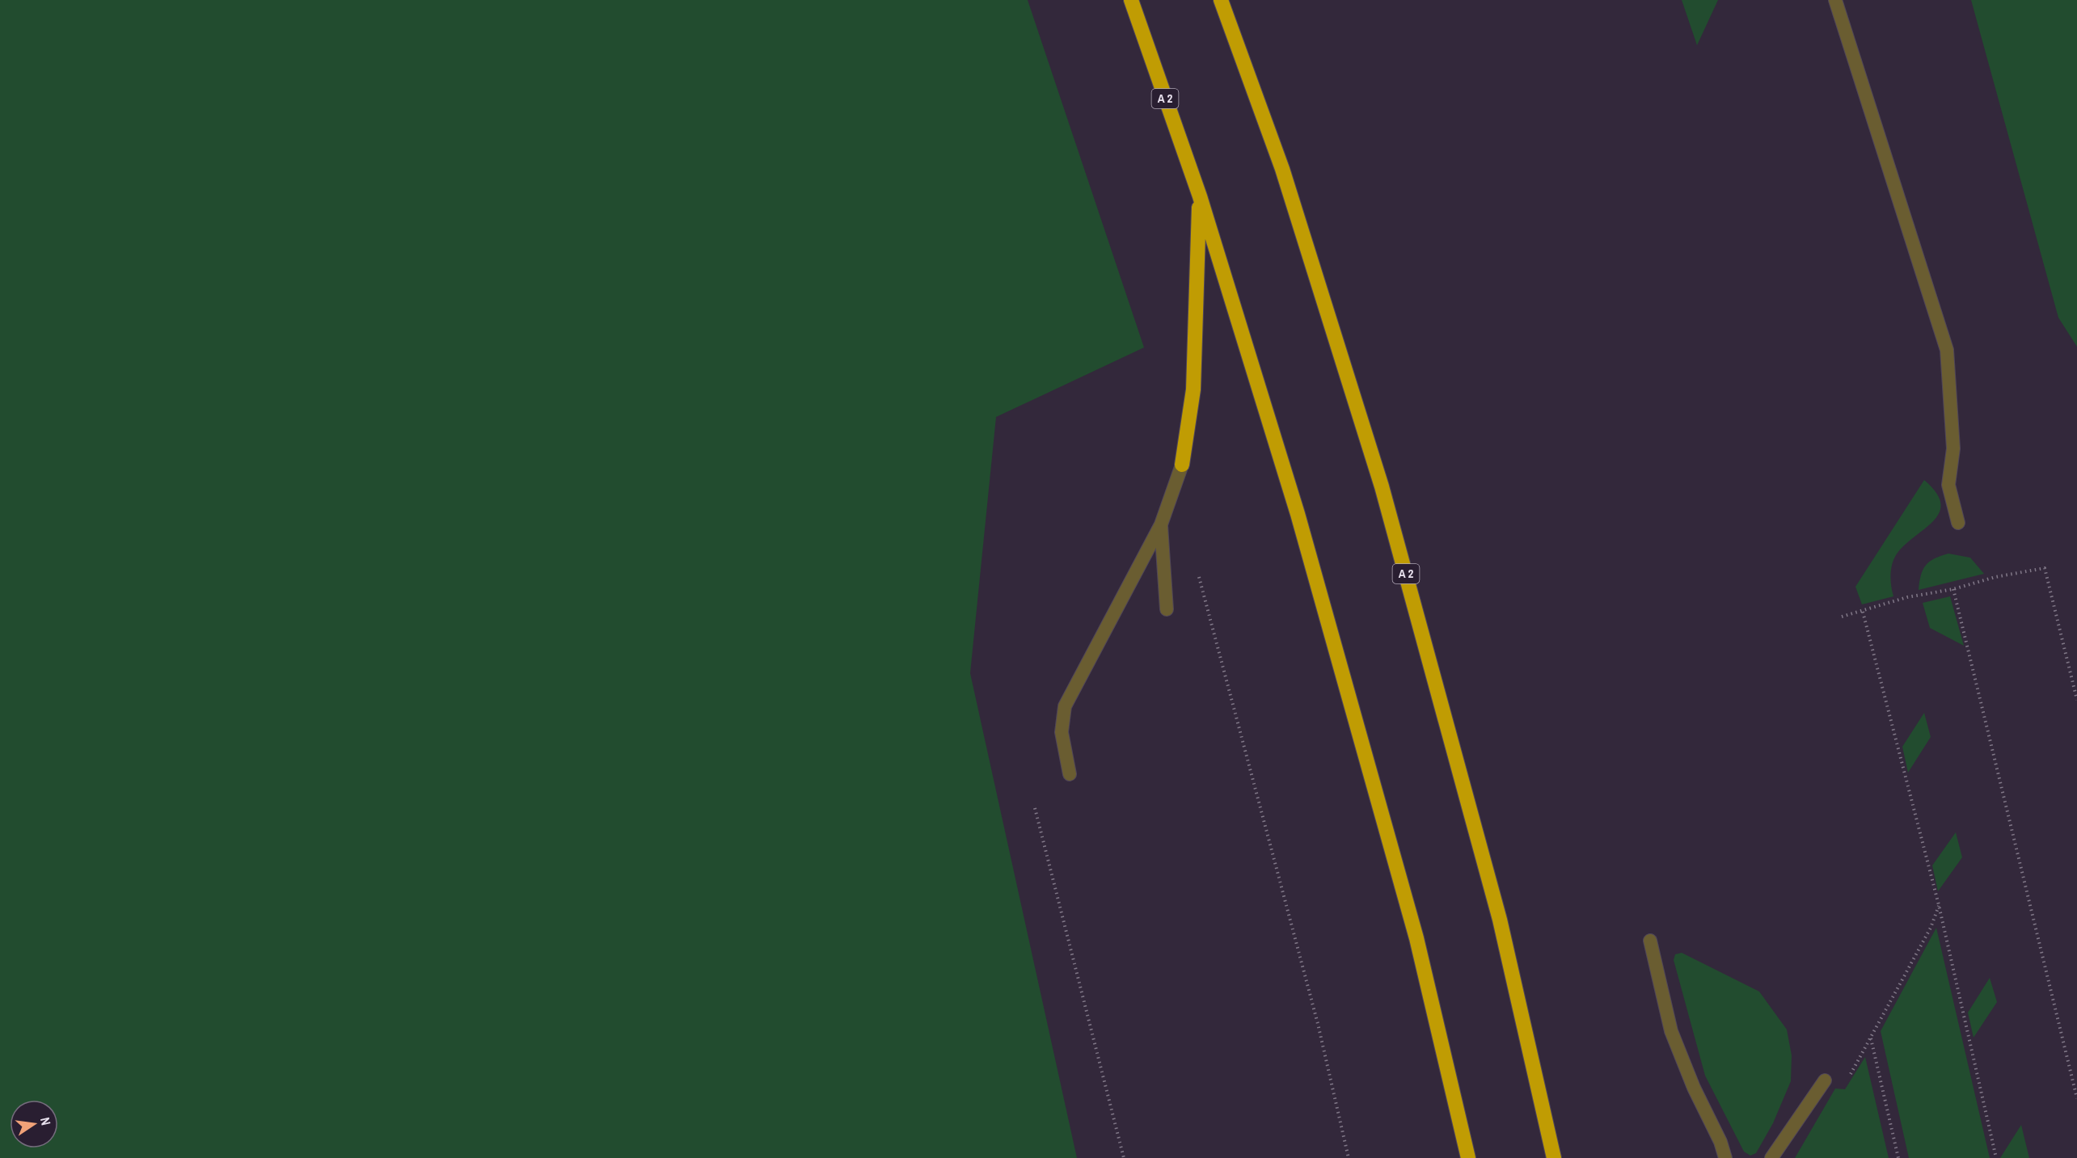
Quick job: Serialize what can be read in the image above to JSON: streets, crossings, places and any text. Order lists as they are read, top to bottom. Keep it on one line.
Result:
{"streets":{"highway":["A 2"]},"north":"right"}
